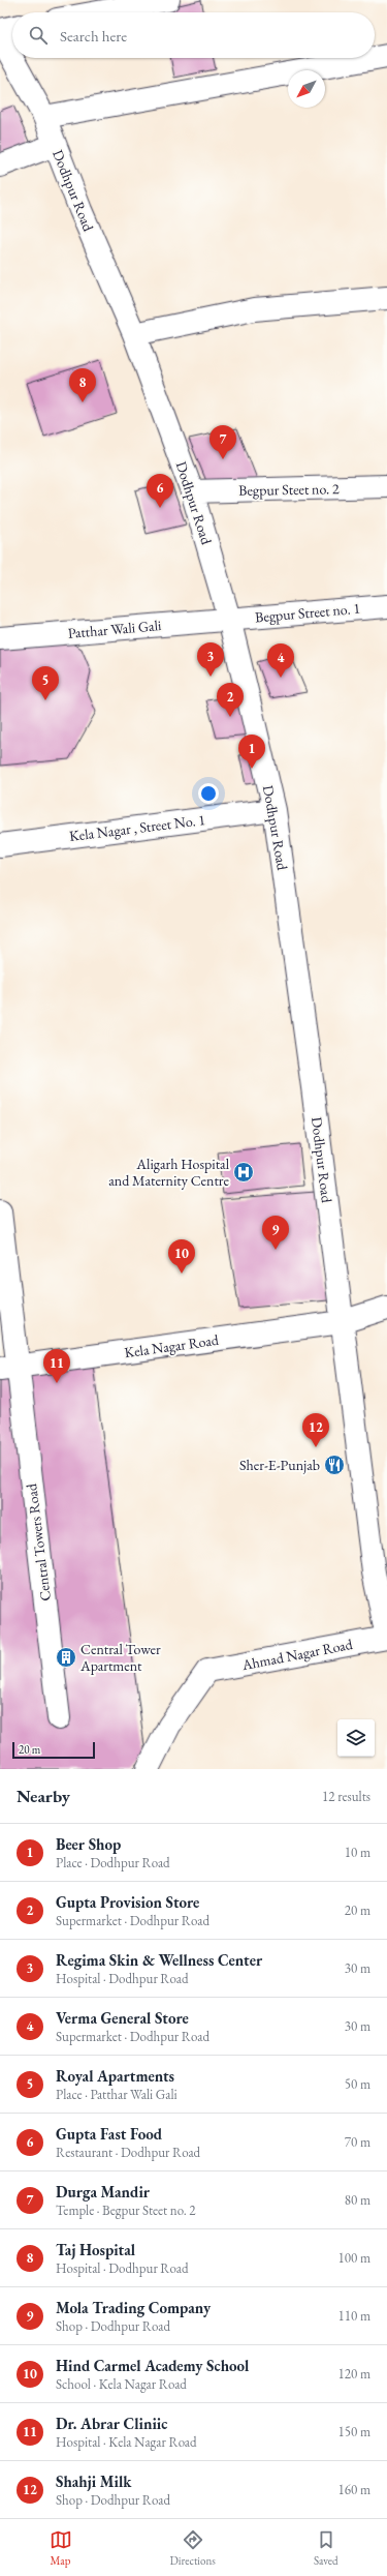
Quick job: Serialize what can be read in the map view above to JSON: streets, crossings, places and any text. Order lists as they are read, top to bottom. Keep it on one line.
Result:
{"streets":{"street":["Dodhpur Road","Begpur Steet no. 2","Begpur Street no. 1","Patthar Wali Gali","Kela Nagar , Street No. 1","Kela Nagar Road","Central Towers Road","Ahmad Nagar Road"]},"crossings":[["Dodhpur Road","Begpur Steet no. 2"],["Dodhpur Road","Begpur Street no. 1"],["Dodhpur Road","Patthar Wali Gali"],["Dodhpur Road","Kela Nagar , Street No. 1"],["Dodhpur Road","Kela Nagar Road"],["Dodhpur Road","Ahmad Nagar Road"],["Begpur Street no. 1","Patthar Wali Gali"],["Kela Nagar Road","Central Towers Road"]],"places":{"hospital":["Aligarh Hospital and Maternity Centre"],"restaurant":["Sher-E-Punjab"],"building":["Central Tower Apartment"]},"scale_bar":"20 m","north":"bottom left","page":{"search":"Search here","pins":["8","7","6","3","4","5","2","1","9","10","11","12"],"scale":"20 m","heading":["Nearby","12 results"],"list":[{"mark":"1","name":"Beer Shop","note":"Place · Dodhpur Road","value":"10 m"},{"mark":"2","name":"Gupta Provision Store","note":"Supermarket · Dodhpur Road","value":"20 m"},{"mark":"3","name":"Regima Skin & Wellness Center","note":"Hospital · Dodhpur Road","value":"30 m"},{"mark":"4","name":"Verma General Store","note":"Supermarket · Dodhpur Road","value":"30 m"},{"mark":"5","name":"Royal Apartments","note":"Place · Patthar Wali Gali","value":"50 m"},{"mark":"6","name":"Gupta Fast Food","note":"Restaurant · Dodhpur Road","value":"70 m"},{"mark":"7","name":"Durga Mandir","note":"Temple · Begpur Steet no. 2","value":"80 m"},{"mark":"8","name":"Taj Hospital","note":"Hospital · Dodhpur Road","value":"100 m"},{"mark":"9","name":"Mola Trading Company","note":"Shop · Dodhpur Road","value":"110 m"},{"mark":"10","name":"Hind Carmel Academy School","note":"School · Kela Nagar Road","value":"120 m"},{"mark":"11","name":"Dr. Abrar Cliniic","note":"Hospital · Kela Nagar Road","value":"150 m"},{"mark":"12","name":"Shahji Milk","note":"Shop · Dodhpur Road","value":"160 m"}],"nav":["Map","Directions","Saved"]}}
